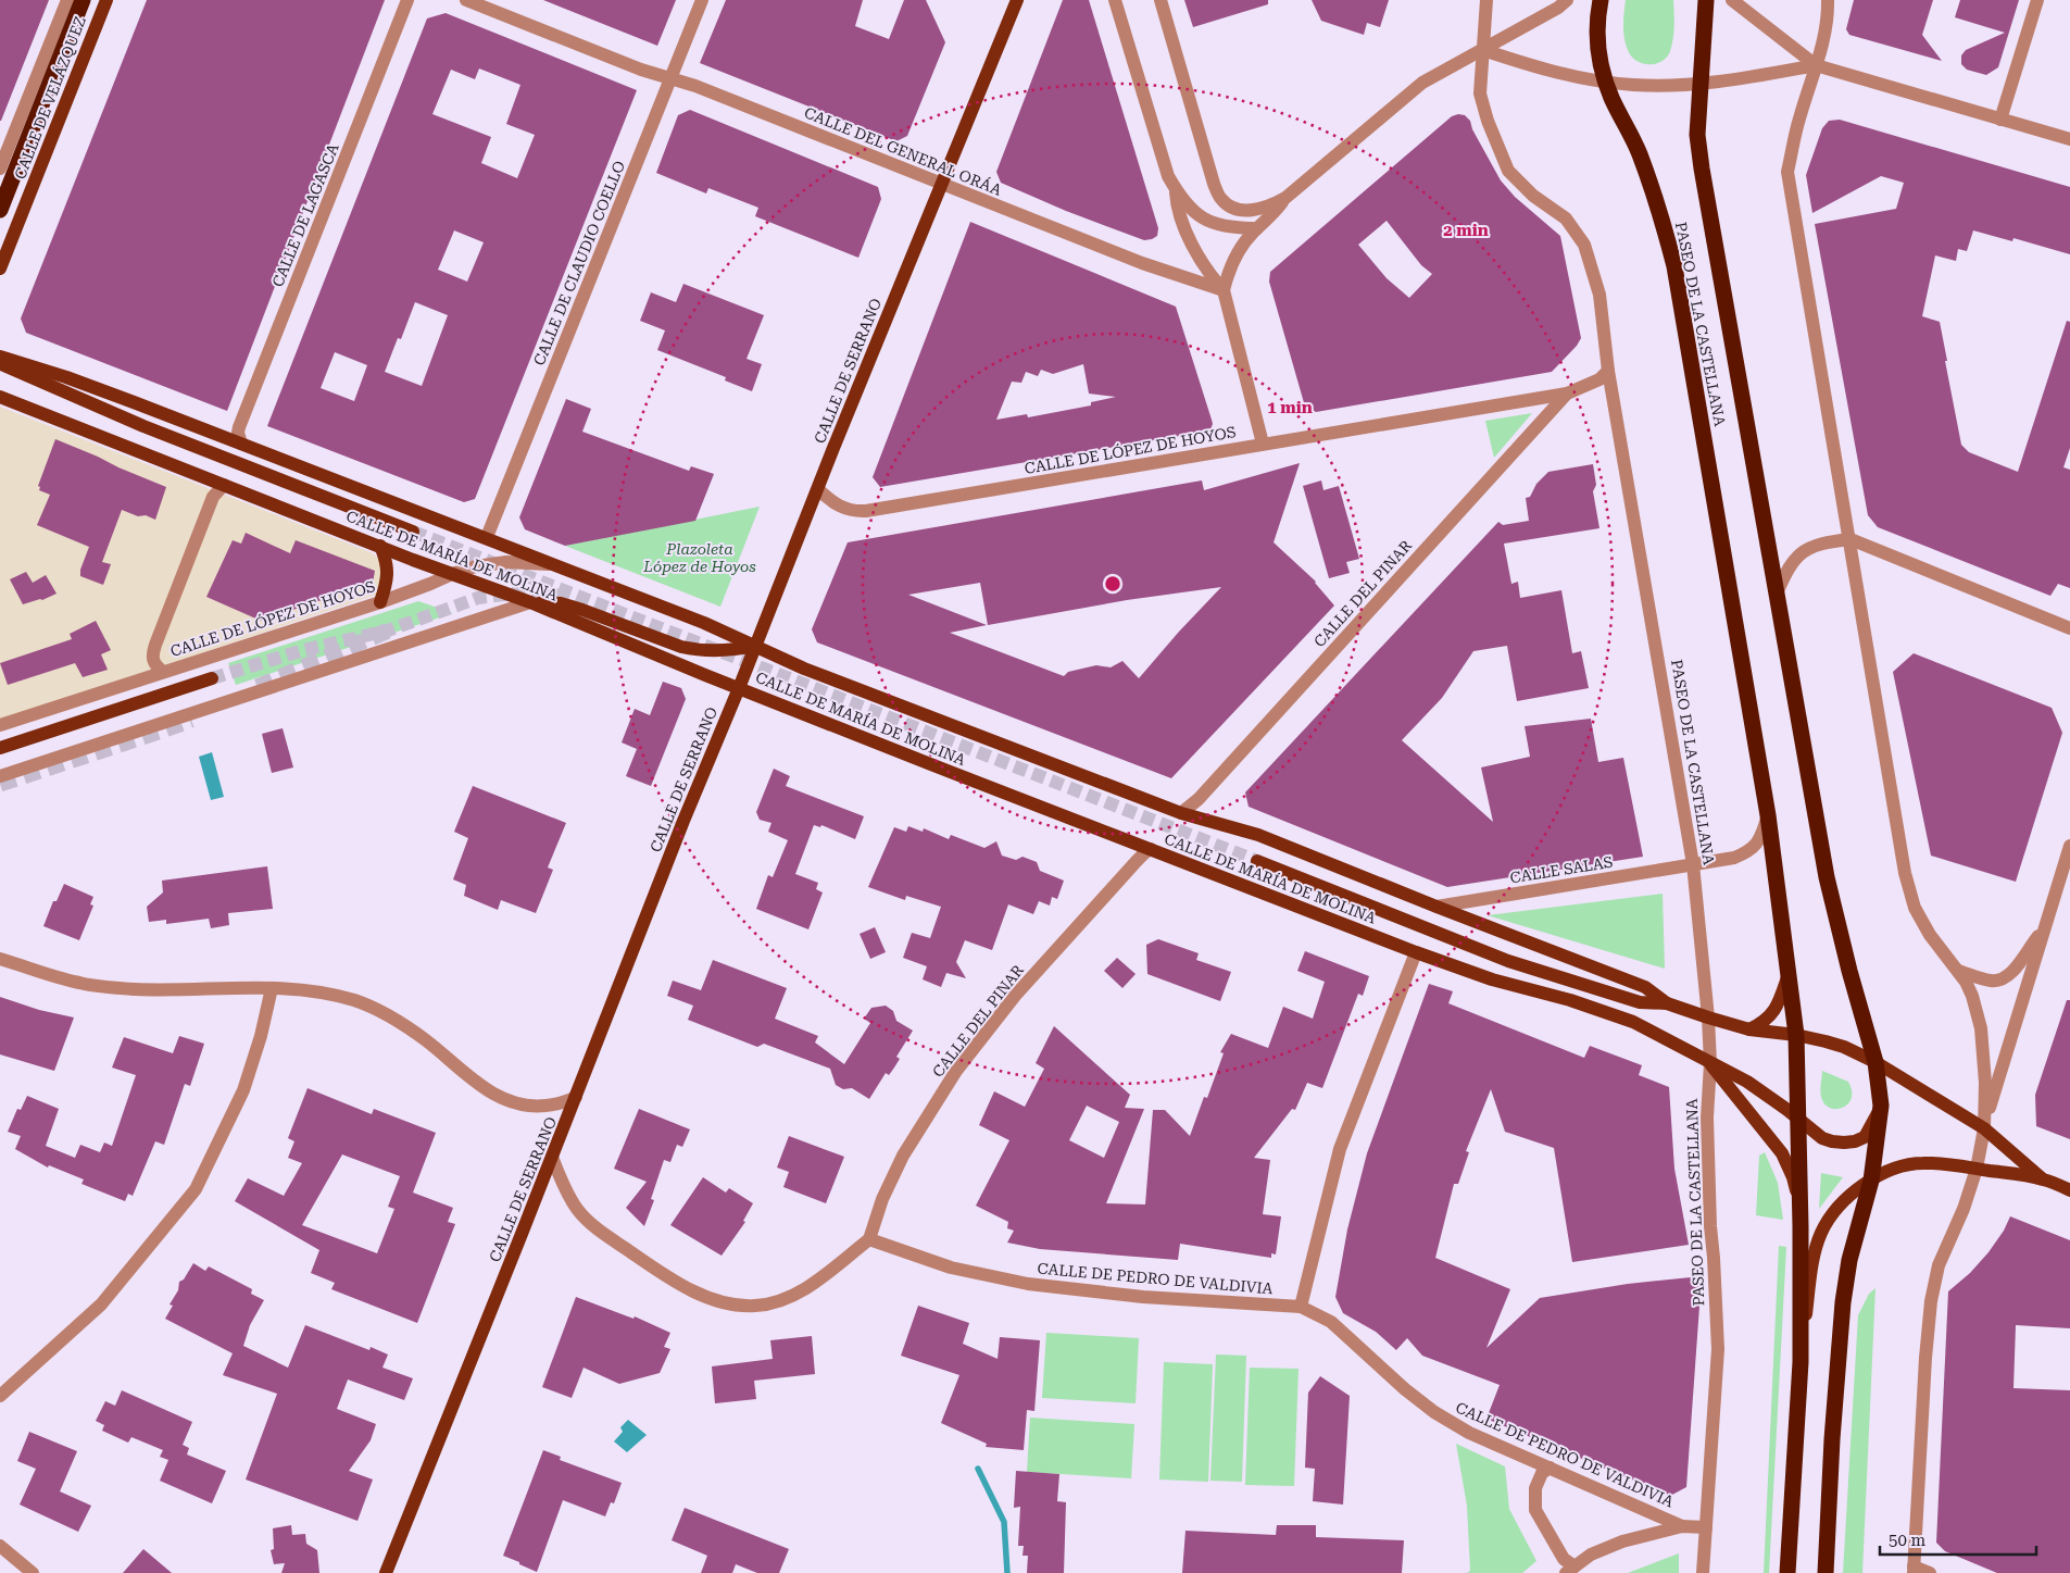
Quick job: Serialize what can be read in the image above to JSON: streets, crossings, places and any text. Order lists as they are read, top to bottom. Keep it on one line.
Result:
{"streets":{"highway":["PASEO DE LA CASTELLANA"],"main road":["CALLE DE VELÁZQUEZ","CALLE DE SERRANO","CALLE DE MARÍA DE MOLINA"],"street":["CALLE DEL GENERAL ORÁA","CALLE DE LAGASCA","CALLE DE CLAUDIO COELLO","CALLE DE LÓPEZ DE HOYOS","CALLE DEL PINAR","CALLE SALAS","CALLE DE PEDRO DE VALDIVIA"]},"crossings":[["CALLE DEL GENERAL ORÁA","CALLE DE CLAUDIO COELLO"],["CALLE DEL GENERAL ORÁA","CALLE DE SERRANO"],["CALLE DE LAGASCA","CALLE DE MARÍA DE MOLINA"],["CALLE DE CLAUDIO COELLO","CALLE DE MARÍA DE MOLINA"],["PASEO DE LA CASTELLANA","CALLE DE LÓPEZ DE HOYOS"],["PASEO DE LA CASTELLANA","CALLE DE MARÍA DE MOLINA"],["PASEO DE LA CASTELLANA","CALLE SALAS"],["CALLE DE SERRANO","CALLE DE LÓPEZ DE HOYOS"],["CALLE DE SERRANO","CALLE DE MARÍA DE MOLINA"],["CALLE DE LÓPEZ DE HOYOS","CALLE DE MARÍA DE MOLINA"],["CALLE DE LÓPEZ DE HOYOS","CALLE DEL PINAR"],["CALLE DE MARÍA DE MOLINA","CALLE DEL PINAR"],["CALLE DE MARÍA DE MOLINA","CALLE SALAS"],["CALLE DEL PINAR","CALLE DE PEDRO DE VALDIVIA"]],"parks":["Plazoleta López de Hoyos"],"scale_bar":"50 m","rings":["2 min","1 min"]}
